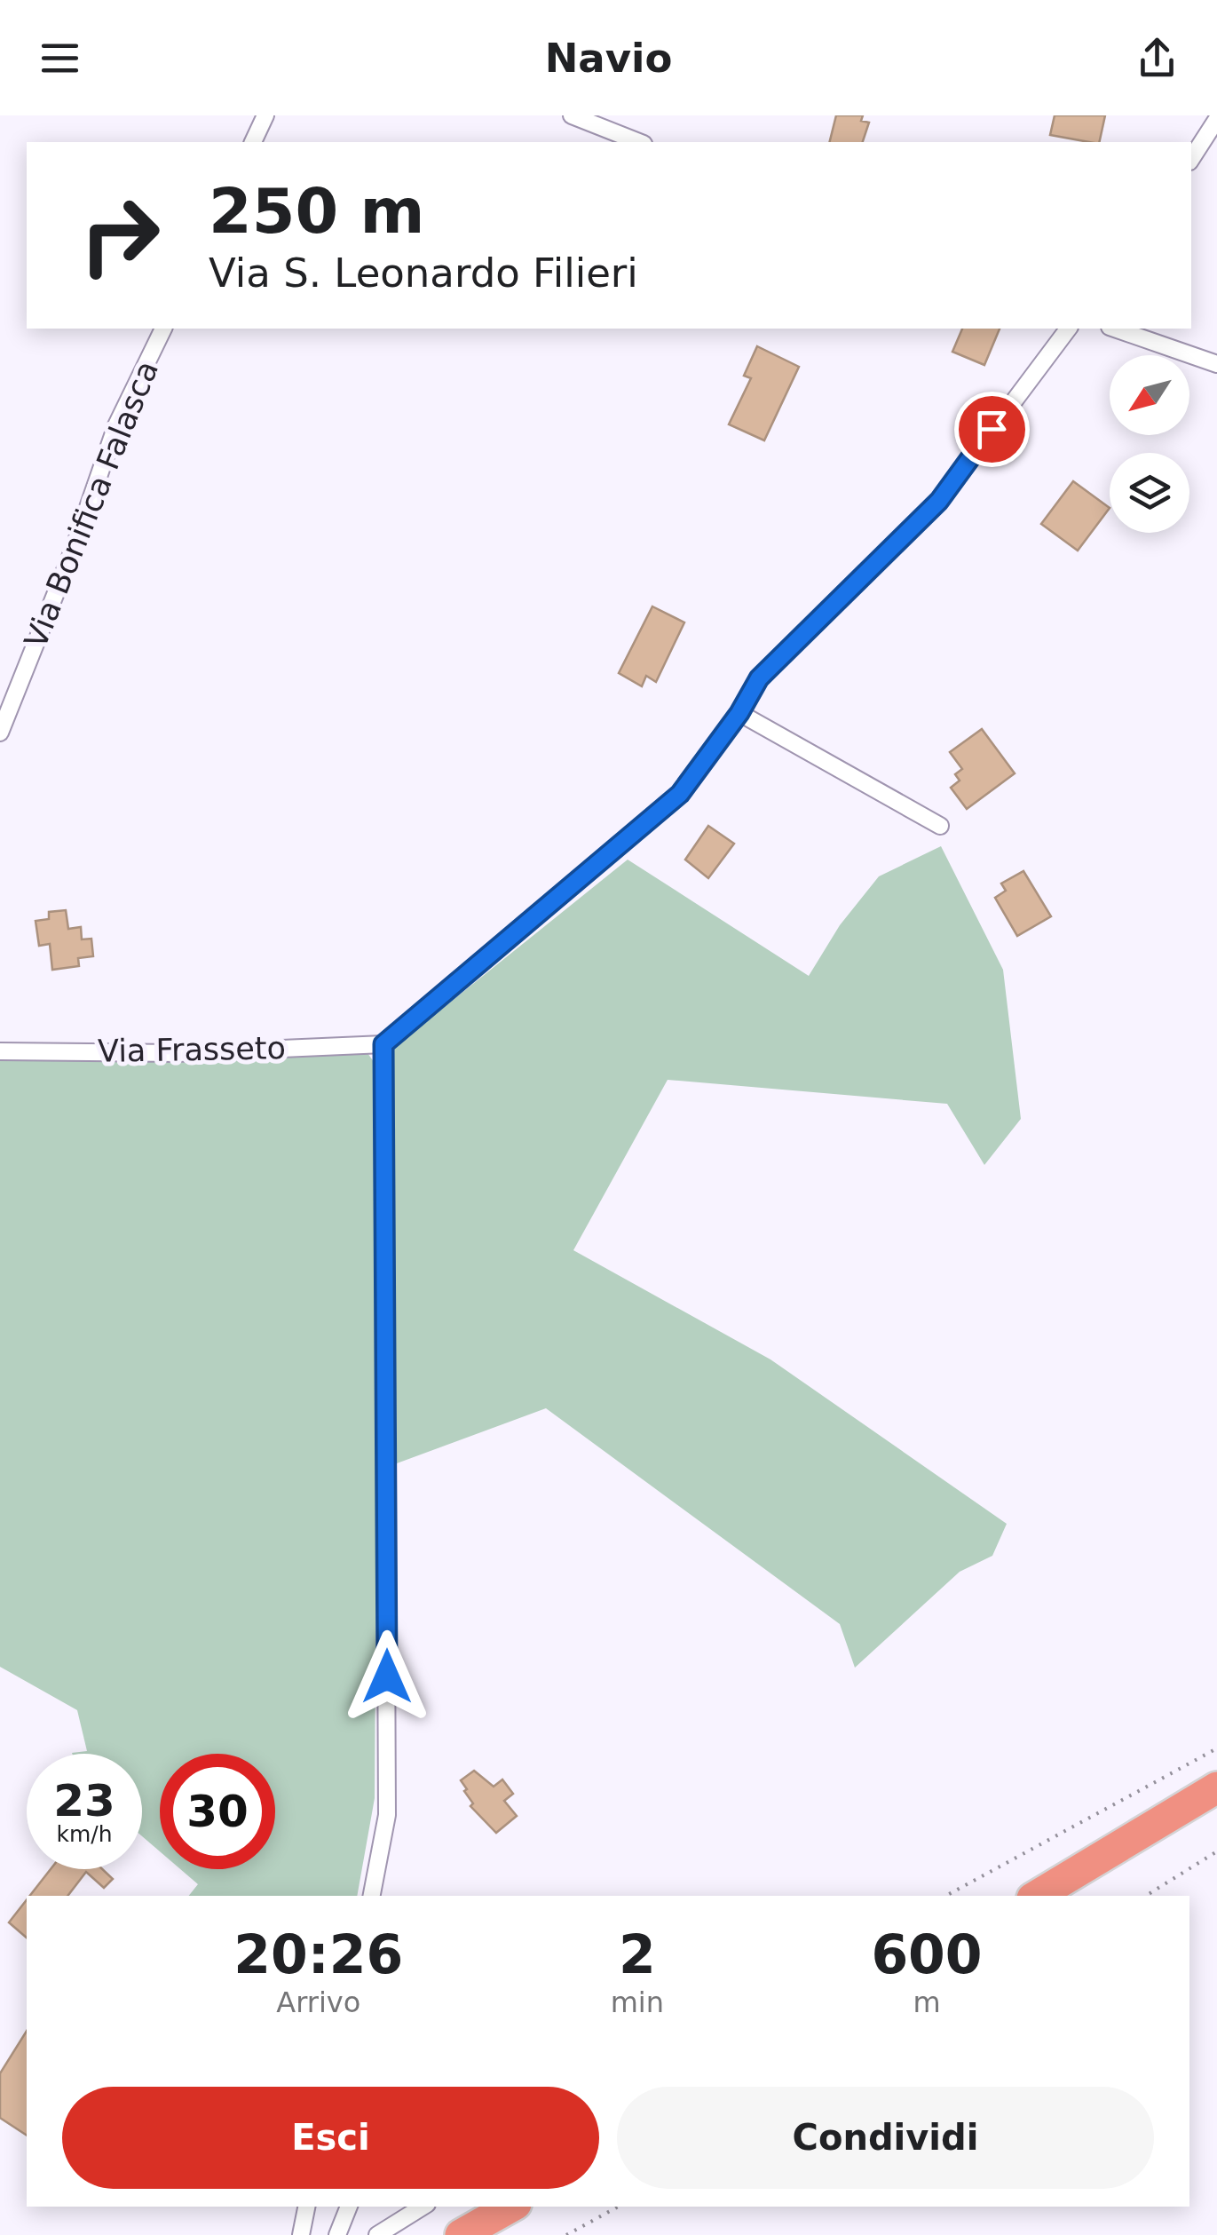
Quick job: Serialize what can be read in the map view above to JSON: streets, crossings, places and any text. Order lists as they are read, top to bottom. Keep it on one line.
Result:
{"streets":{"street":["Via Bonifica Falasca","Via Frasseto"]},"north":"bottom left","page":{"header":"Navio","turn":["250 m","Via S. Leonardo Filieri"],"speed":"23 km/h","limit":"30","eta":["20:26","Arrivo","2","min","600","m"],"buttons":["Esci","Condividi"]}}
